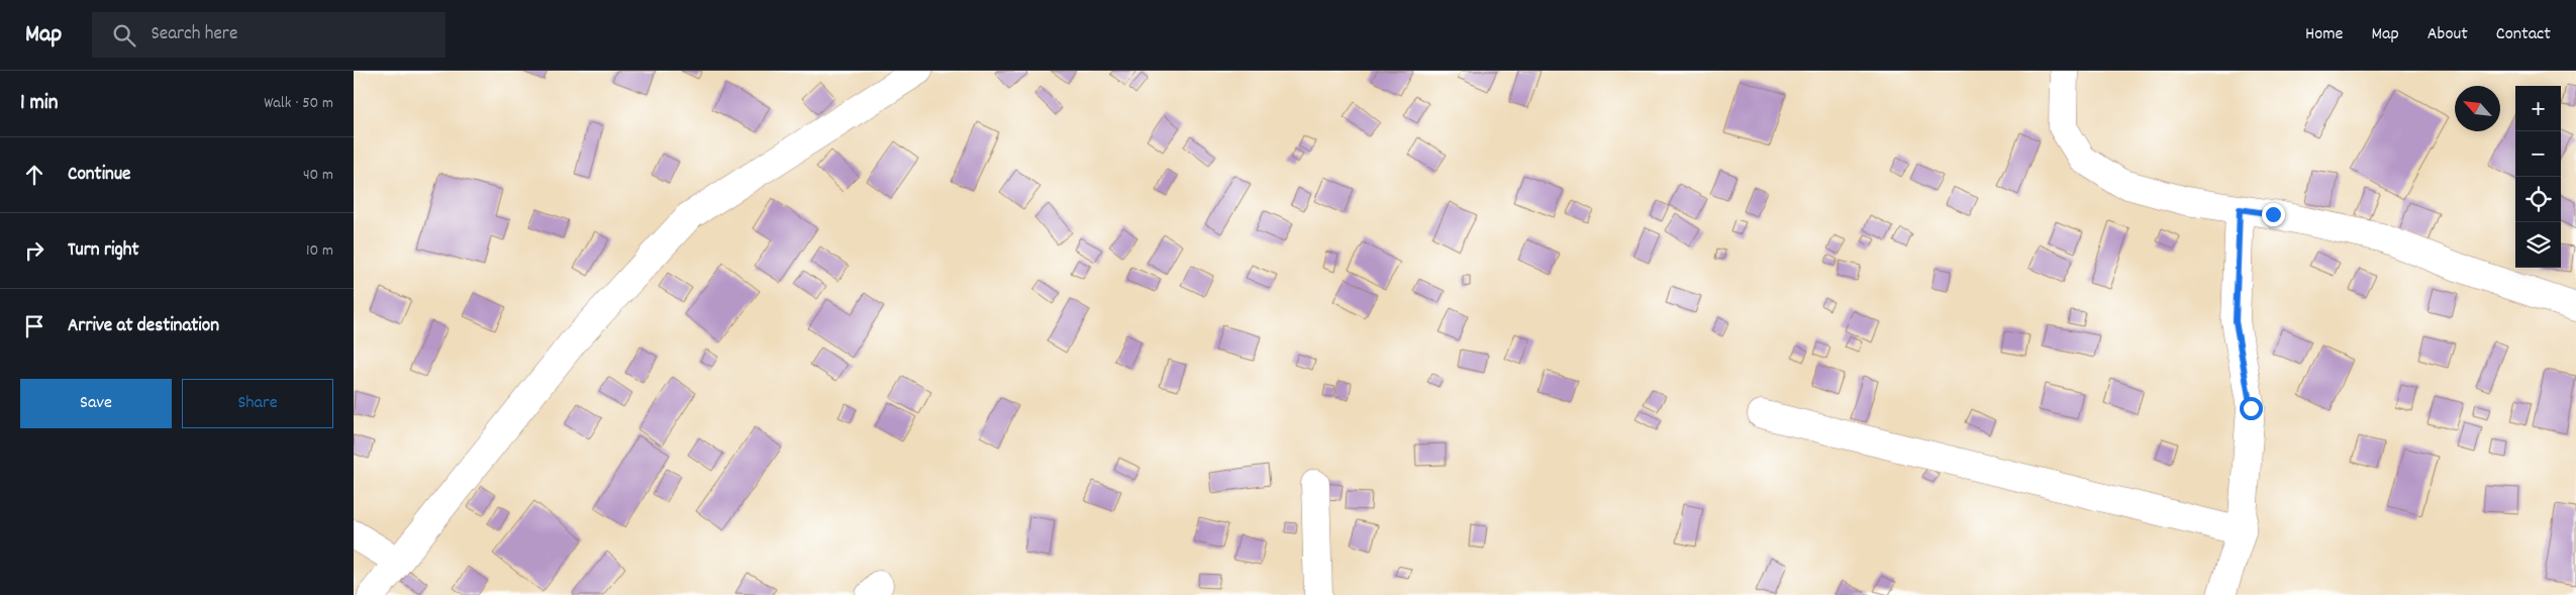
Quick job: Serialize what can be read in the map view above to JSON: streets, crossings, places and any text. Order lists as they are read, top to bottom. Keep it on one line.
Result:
{"north":"top left","page":{"header":"Map","search":"Search here","nav":["Home","Map","About","Contact"],"heading":["1 min","Walk · 50 m"],"map_buttons":["+","−"],"list":[["Continue","40 m"],["Turn right","10 m"],"Arrive at destination"],"buttons":["Save","Share"]}}
